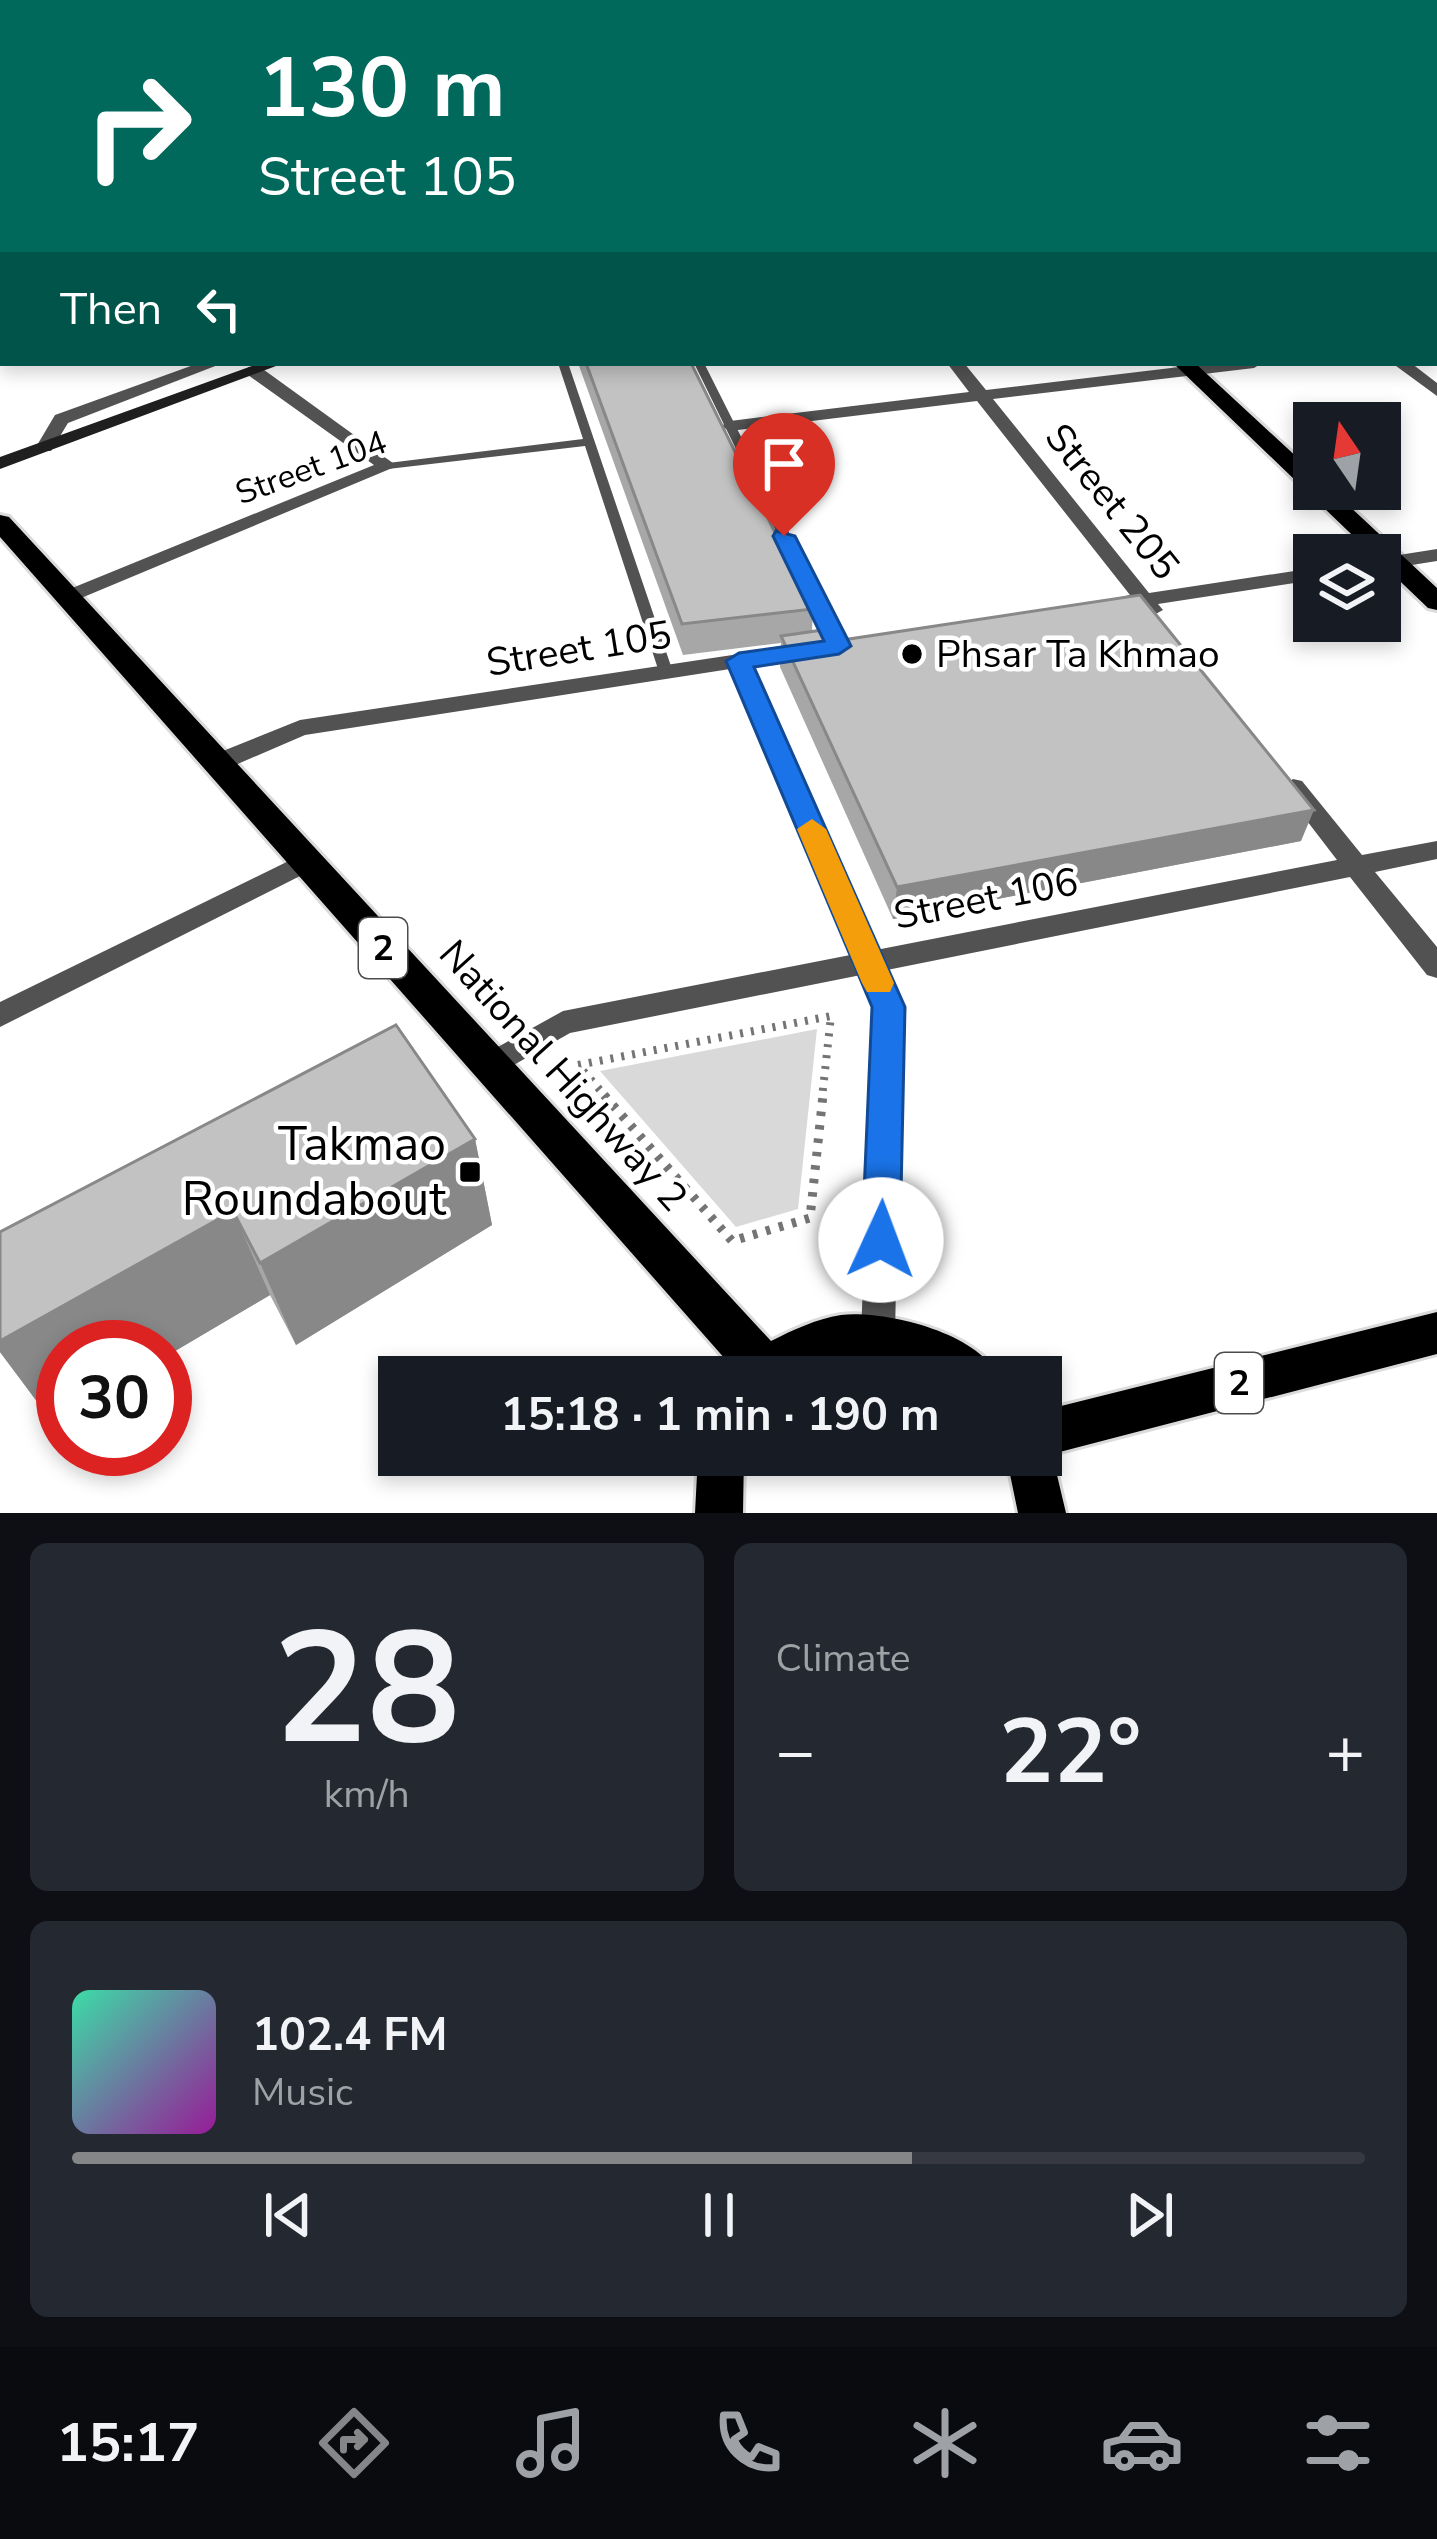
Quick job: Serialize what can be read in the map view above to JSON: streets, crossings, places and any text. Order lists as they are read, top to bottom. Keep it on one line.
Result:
{"streets":{"main road":["2","National Highway 2"],"street":["Street 104","Street 205","Street 105","Street 106"]},"crossings":[["Street 104","National Highway 2"],["Street 105","National Highway 2"],["Street 106","National Highway 2"]],"places":{"other":["Phsar Ta Khmao"],"transit":["Takmao Roundabout"]},"north":"top","page":{"turn":["130 m","Street 105"],"then":"Then","limit":"30","trip":"15:18 · 1 min · 190 m","tile":[["28","km/h"],"Climate"],"heat":["−","22°","+"],"song":["102.4 FM","Music"],"tabs":"15:17"}}
